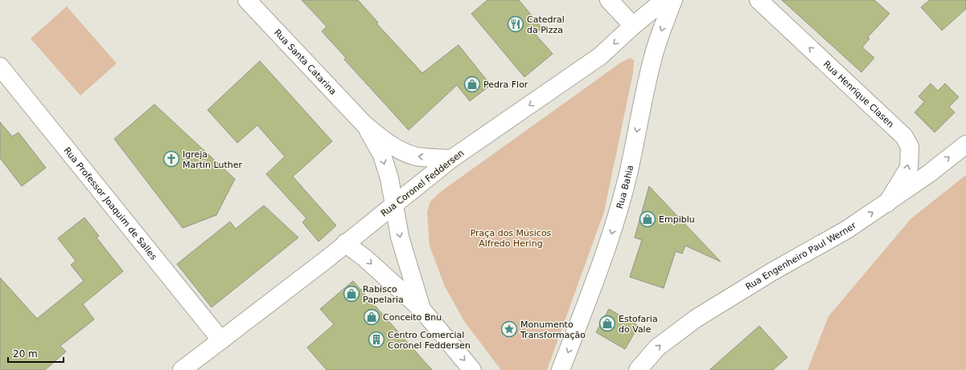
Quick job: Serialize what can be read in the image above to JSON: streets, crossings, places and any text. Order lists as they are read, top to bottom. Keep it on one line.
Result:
{"streets":{"main road":["Rua Santa Catarina","Rua Henrique Clasen","Rua Coronel Feddersen","Rua Bahia","Rua Professor Joaquim de Salles","Rua Engenheiro Paul Werner"]},"crossings":[["Rua Santa Catarina","Rua Coronel Feddersen"],["Rua Henrique Clasen","Rua Engenheiro Paul Werner"],["Rua Coronel Feddersen","Rua Professor Joaquim de Salles"]],"one_way":["Rua Henrique Clasen","Rua Coronel Feddersen","Rua Bahia","Rua Engenheiro Paul Werner"],"parks":["Praça dos Músicos Alfredo Hering"],"places":{"restaurant":["Catedral da Pizza"],"shop":["Pedra Flor","Empiblu","Rabisco Papelaria","Conceito Bnu","Estofaria do Vale"],"church":["Igreja Martin Luther"],"place":["Monumento Transformação"],"building":["Centro Comercial Coronel Feddersen"]},"scale_bar":"20 m"}
